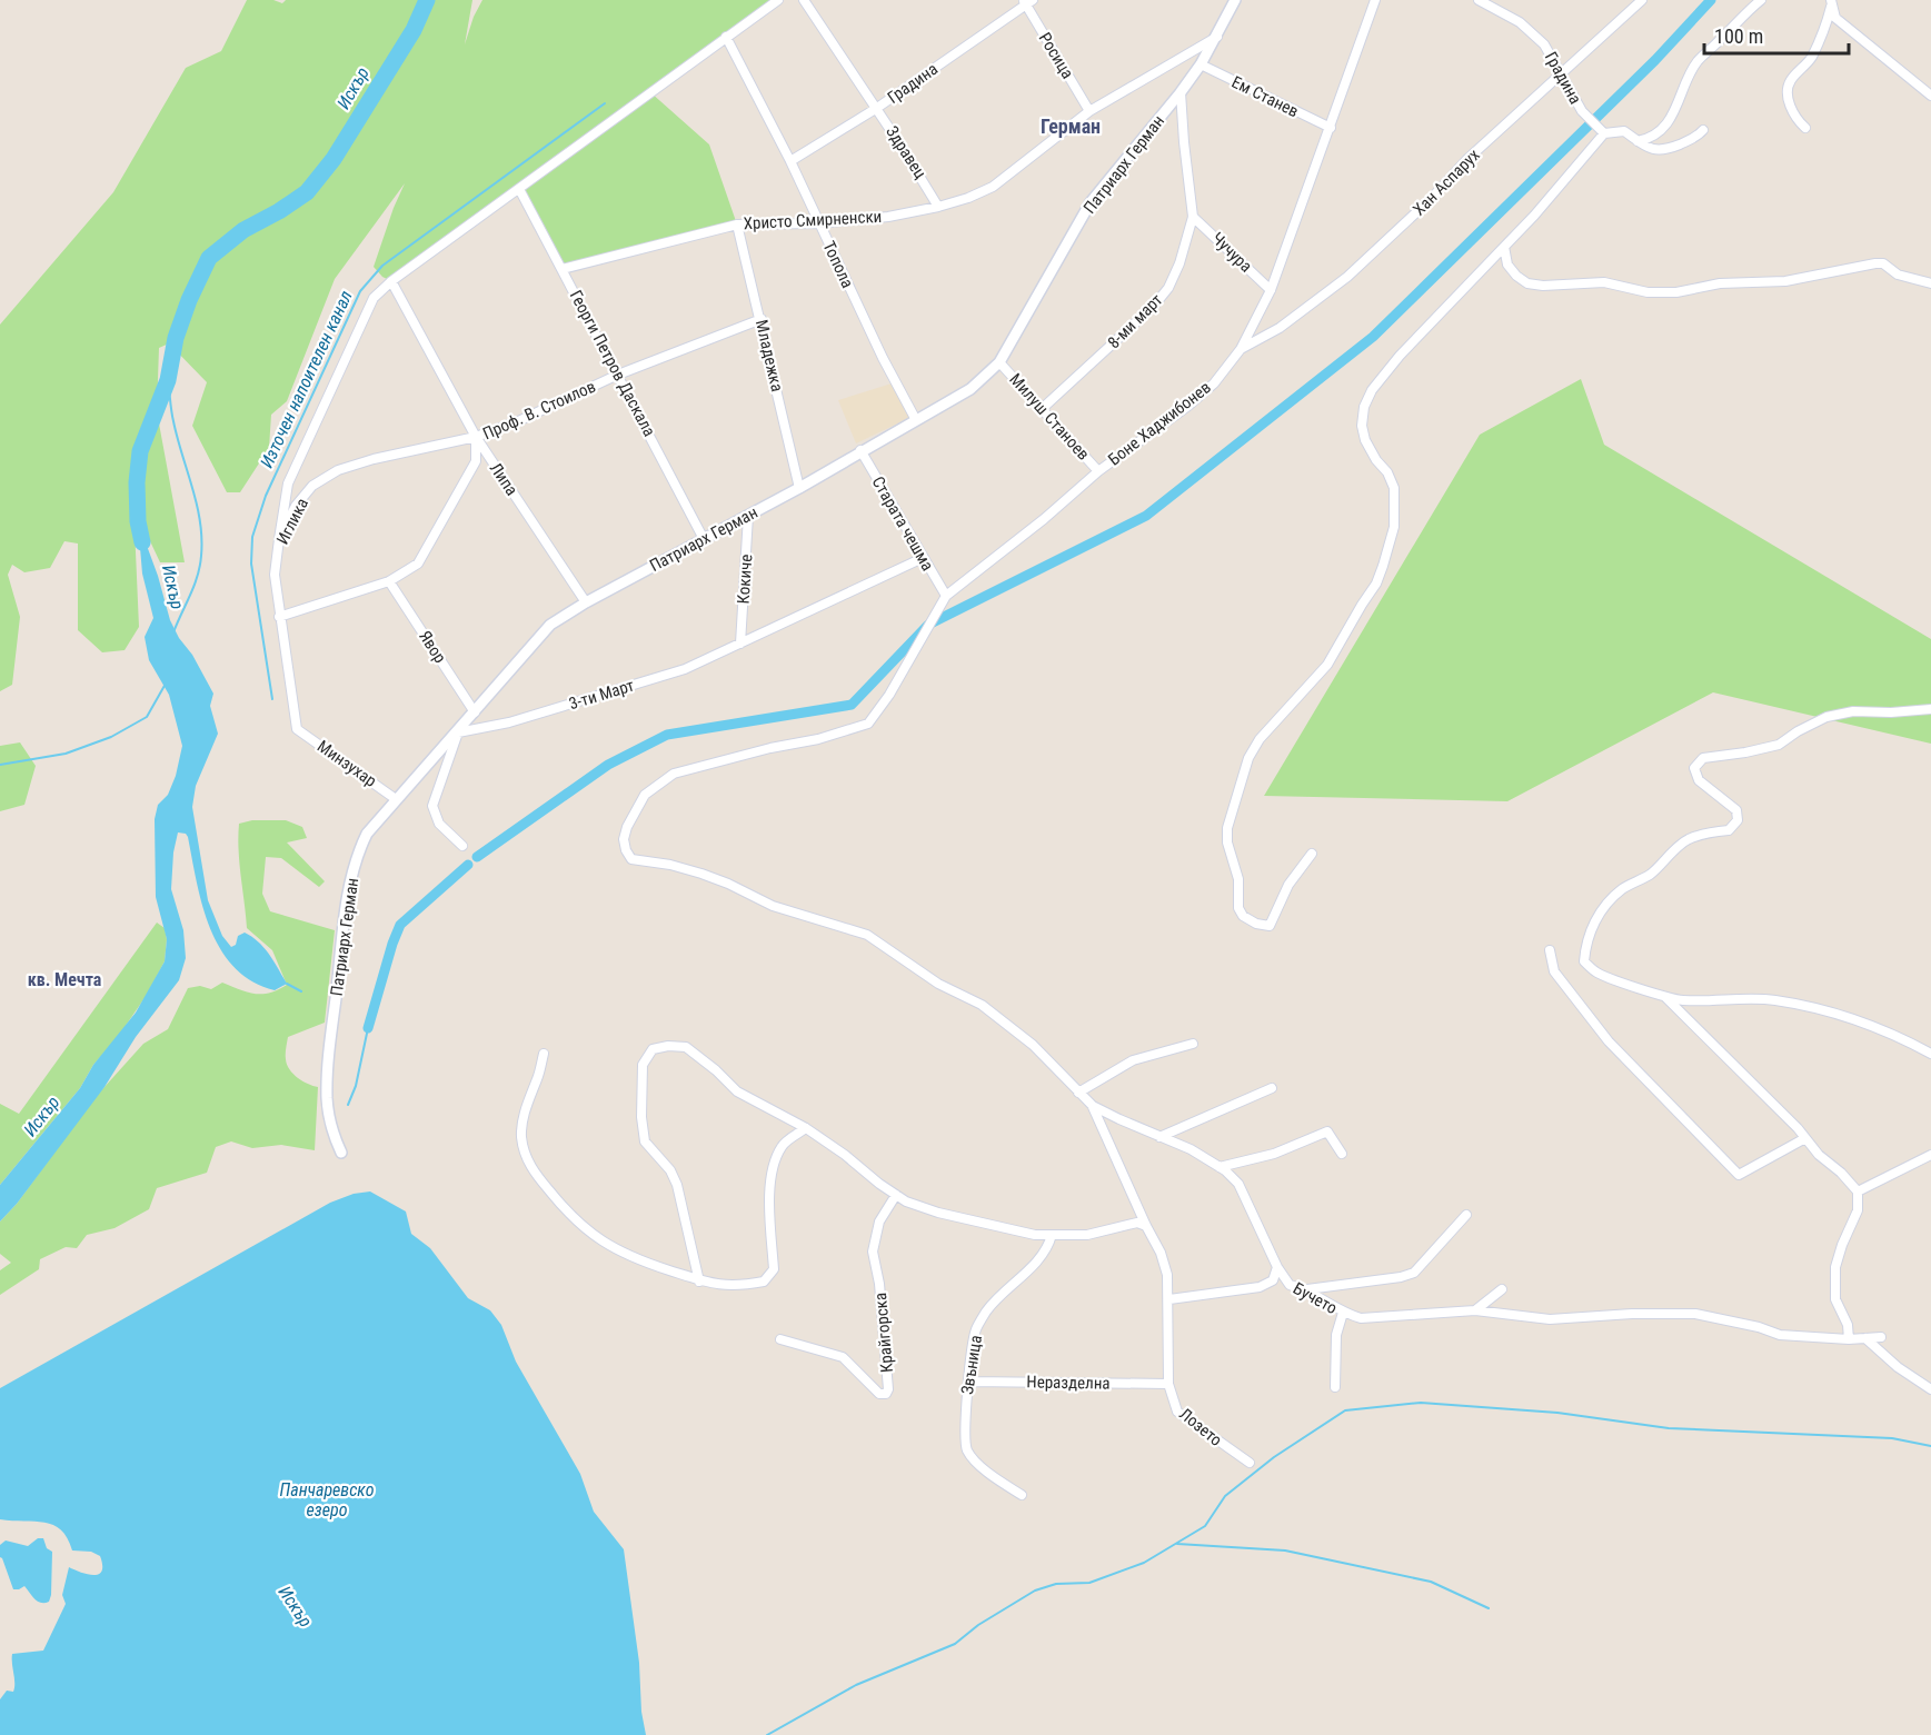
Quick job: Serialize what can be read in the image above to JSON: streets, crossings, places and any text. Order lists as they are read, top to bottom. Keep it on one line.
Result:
{"streets":{"street":["Росица","Градина","Ем Станев","Здравец","Патриарх Герман","Хан Аспарух","Христо Смирненски","Чучура","Топола","8-ми март","Младежка","Георги Петров Даскала","Проф. В. Стоилов","Милуш Станоев","Боне Хаджибонев","Липа","Иглика","Старата чешма","Кокиче","Явор","3-ти Март","Минзухар","Бучето","Крайгорска","Звъница","Неразделна","Лозето"]},"crossings":[["Росица","Градина"],["Росица","Христо Смирненски"],["Градина","Здравец"],["Градина","Хан Аспарух"],["Градина","Топола"],["Ем Станев","Патриарх Герман"],["Ем Станев","Боне Хаджибонев"],["Здравец","Христо Смирненски"],["Патриарх Герман","Христо Смирненски"],["Патриарх Герман","Топола"],["Патриарх Герман","8-ми март"],["Патриарх Герман","Младежка"],["Патриарх Герман","Георги Петров Даскала"],["Патриарх Герман","Милуш Станоев"],["Патриарх Герман","Липа"],["Патриарх Герман","Старата чешма"],["Патриарх Герман","Кокиче"],["Патриарх Герман","Явор"],["Патриарх Герман","3-ти Март"],["Патриарх Герман","Минзухар"],["Хан Аспарух","Боне Хаджибонев"],["Христо Смирненски","Топола"],["Христо Смирненски","Младежка"],["Христо Смирненски","Георги Петров Даскала"],["Чучура","8-ми март"],["Чучура","Боне Хаджибонев"],["8-ми март","Милуш Станоев"],["Младежка","Проф. В. Стоилов"],["Георги Петров Даскала","Проф. В. Стоилов"],["Проф. В. Стоилов","Липа"],["Проф. В. Стоилов","Иглика"],["Проф. В. Стоилов","Явор"],["Милуш Станоев","Боне Хаджибонев"],["Боне Хаджибонев","Старата чешма"],["Боне Хаджибонев","Лозето"],["Липа","Иглика"],["Иглика","Минзухар"],["Старата чешма","3-ти Март"],["Кокиче","3-ти Март"],["Звъница","Неразделна"],["Неразделна","Лозето"]],"districts":["Герман","кв. Мечта"],"water":["Искър","Източен напоителен канал","Панчаревско езеро"],"scale_bar":"100 m"}
